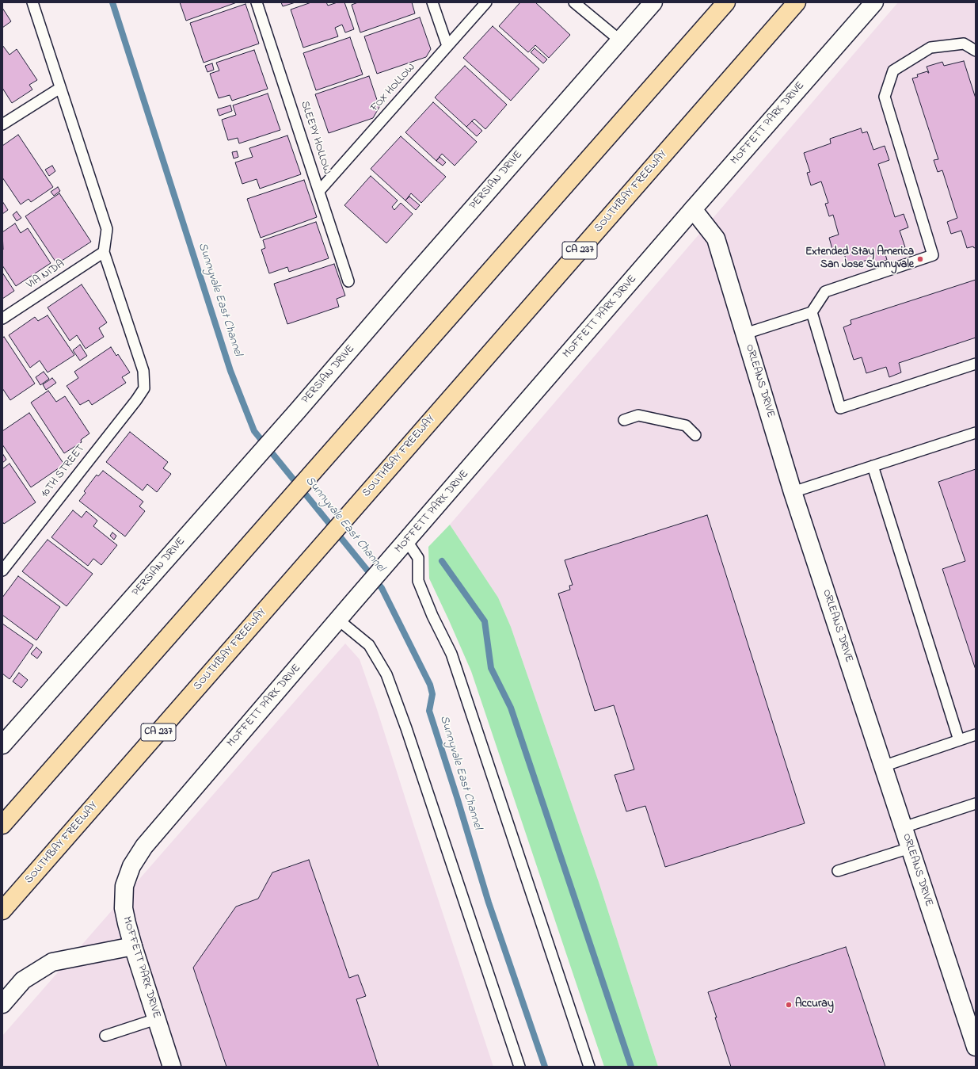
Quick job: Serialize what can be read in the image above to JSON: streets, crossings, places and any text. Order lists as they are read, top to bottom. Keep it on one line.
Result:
{"streets":{"highway":["SOUTHBAY FREEWAY","CA 237"],"street":["MOFFETT PARK DRIVE","PERSIAN DRIVE","ORLEANS DRIVE"],"lane":["FOX HOLLOW","SLEEPY HOLLOW","VIA NIDA","10TH STREET"]},"crossings":[["FOX HOLLOW","SLEEPY HOLLOW"],["MOFFETT PARK DRIVE","ORLEANS DRIVE"],["VIA NIDA","10TH STREET"]],"water":["Sunnyvale East Channel"],"places":["Extended Stay America San Jose Sunnyvale","Accuray"]}
